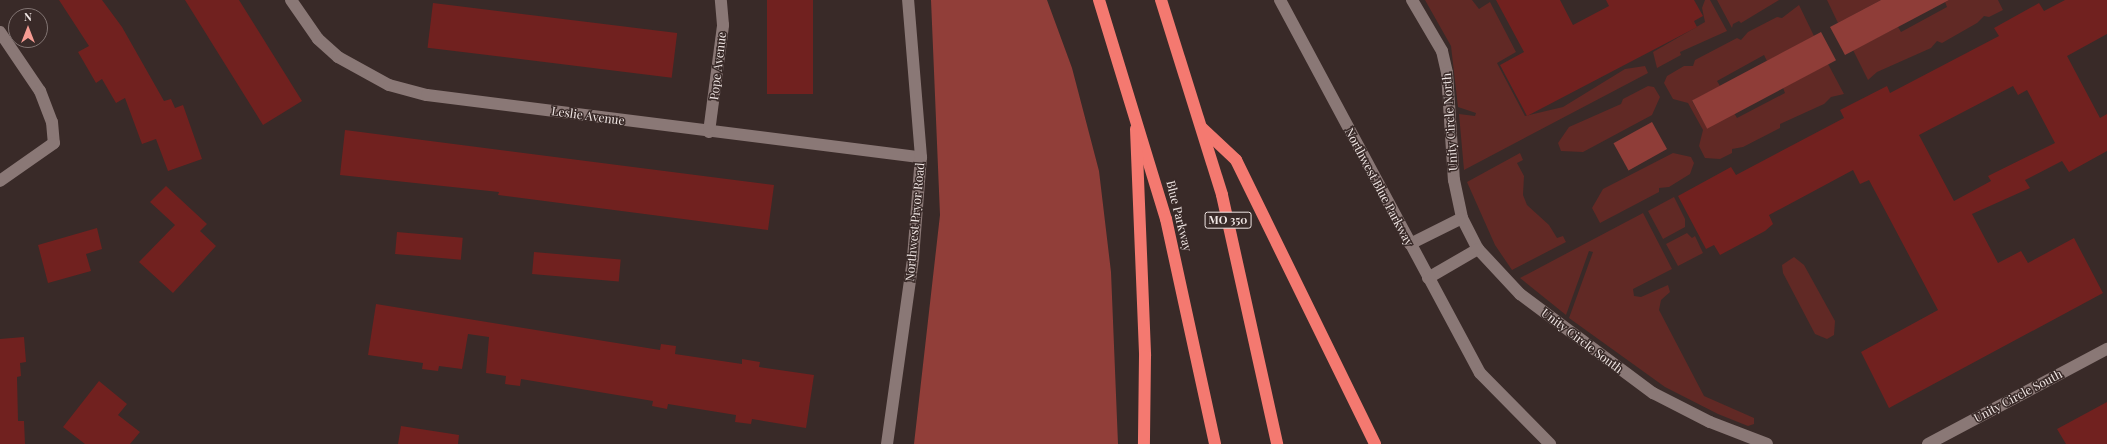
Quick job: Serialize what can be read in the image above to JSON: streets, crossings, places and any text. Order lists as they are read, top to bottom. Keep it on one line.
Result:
{"streets":{"highway":["Blue Parkway","MO 350"],"street":["Pope Avenue","Leslie Avenue","Unity Circle North","Northwest Blue Parkway","Northwest Pryor Road","Unity Circle South"]},"crossings":[["Pope Avenue","Leslie Avenue"],["Leslie Avenue","Northwest Pryor Road"],["Unity Circle North","Unity Circle South"]],"north":"top"}
